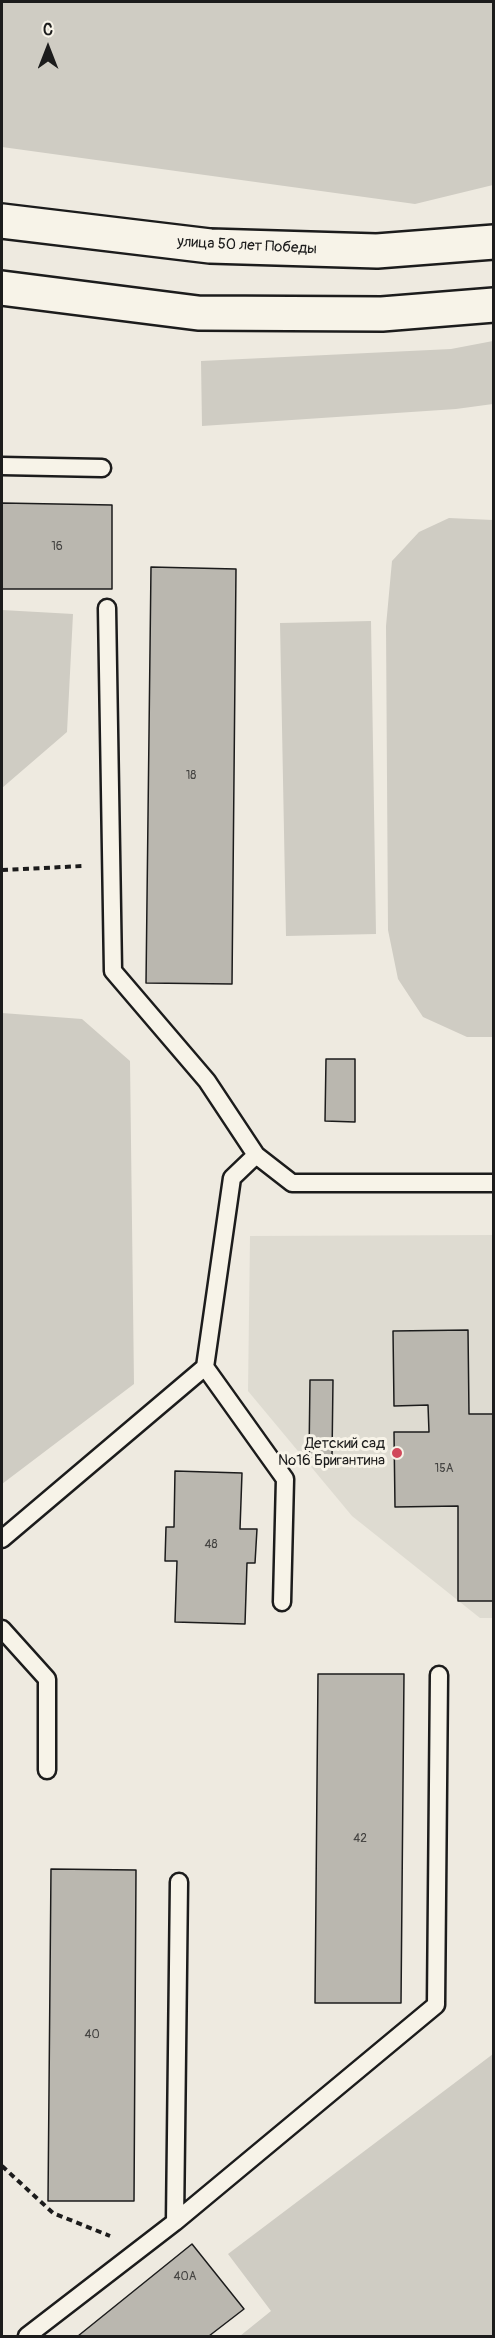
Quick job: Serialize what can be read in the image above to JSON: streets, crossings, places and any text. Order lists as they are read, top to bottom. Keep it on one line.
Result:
{"streets":{"street":["улица 50 лет Победы"]},"places":["Детский сад №16 Бригантина"],"house_numbers":["16","18","15А","48","42","40","40А"],"north":"top"}
